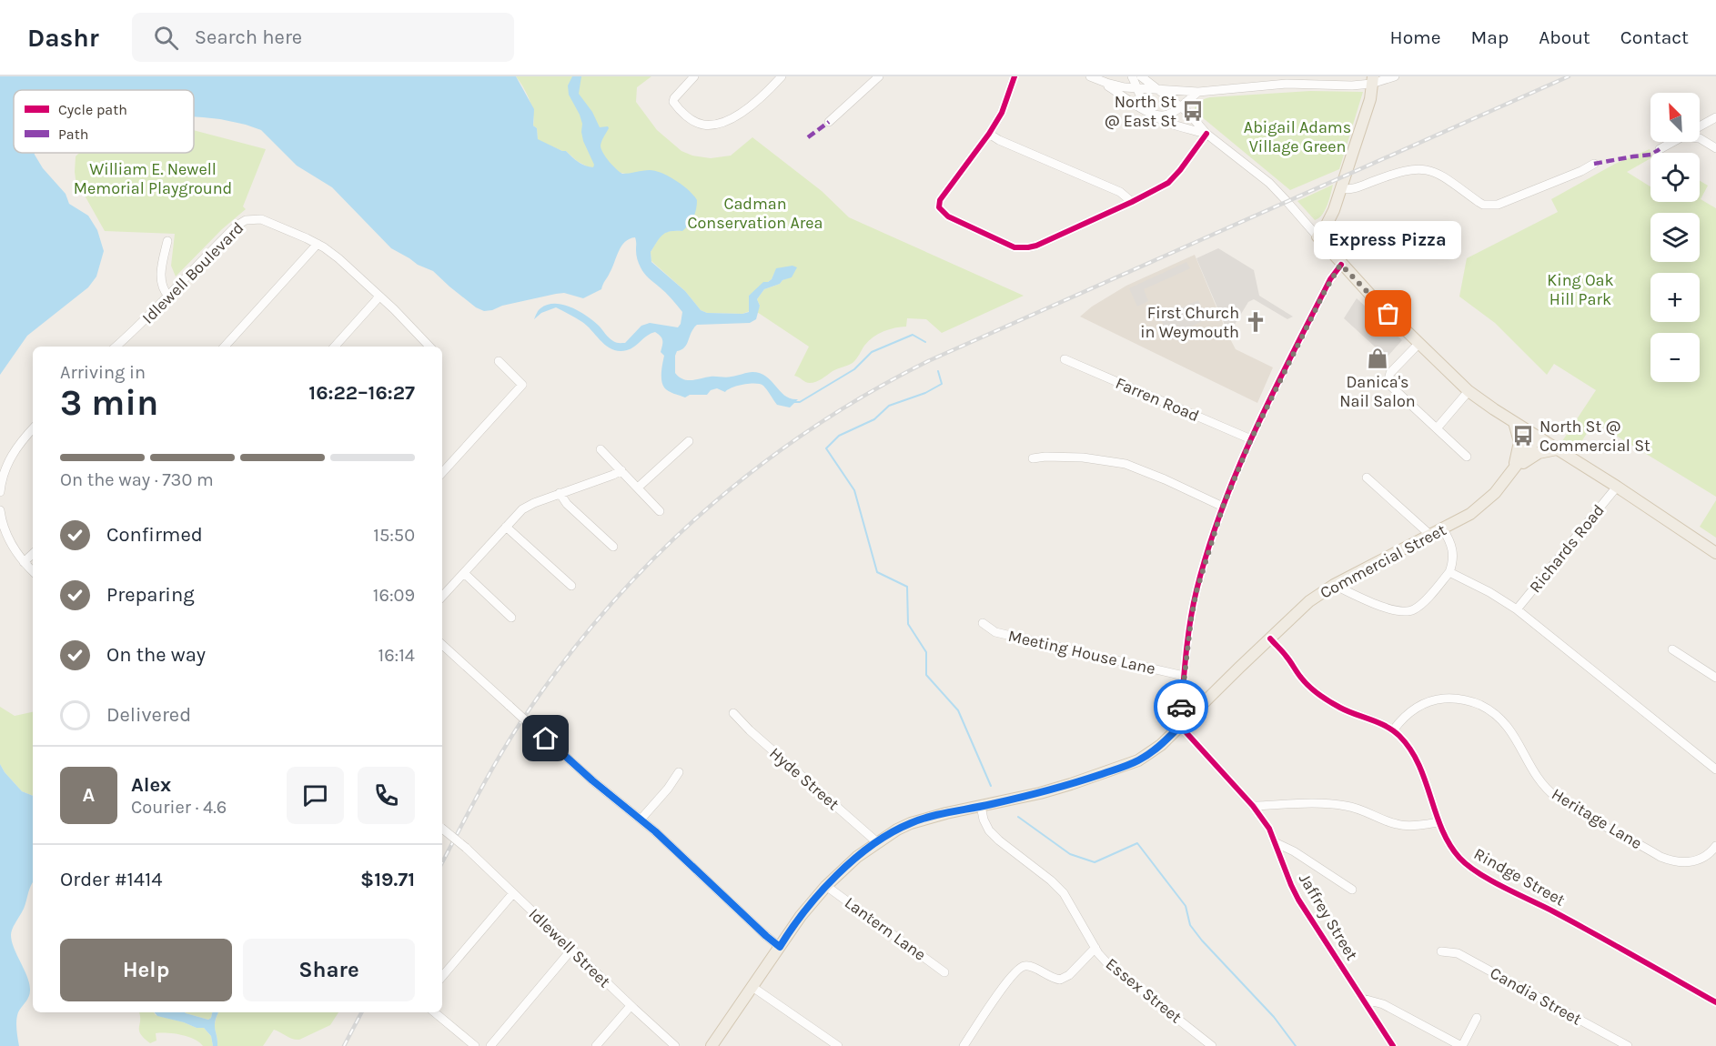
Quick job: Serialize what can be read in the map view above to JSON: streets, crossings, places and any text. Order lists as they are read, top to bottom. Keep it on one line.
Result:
{"streets":{"main road":["Commercial Street"],"street":["Idlewell Boulevard","Farren Road","Richards Road","Meeting House Lane","Hyde Street","Heritage Lane","Rindge Street","Jaffrey Street","Lantern Lane","Idlewell Street","Essex Street","Candia Street"]},"crossings":[["Commercial Street","Hyde Street"],["Commercial Street","Rindge Street"],["Commercial Street","Jaffrey Street"],["Commercial Street","Lantern Lane"],["Commercial Street","Essex Street"],["Heritage Lane","Rindge Street"]],"parks":["Abigail Adams Village Green","William E. Newell Memorial Playground","Cadman Conservation Area","King Oak Hill Park"],"places":{"bus stop":["North St @ East St","North St @ Commercial St"],"other":["Express Pizza"],"church":["First Church in Weymouth"],"shop":["Danica's Nail Salon"]},"legend":["Cycle path","Path"],"north":"top left","page":{"header":"Dashr","search":"Search here","nav":["Home","Map","About","Contact"],"map_buttons":["+","−"],"bubble":"Express Pizza","heading":["3 min","Arriving in","16:22–16:27"],"panel":["Alex","Courier · 4.6","Order #1414","$19.71"],"bar":"On the way · 730 m","list":[["Confirmed","15:50"],["Preparing","16:09"],["On the way","16:14"],"Delivered"],"round":"A","buttons":["Help","Share"]}}
